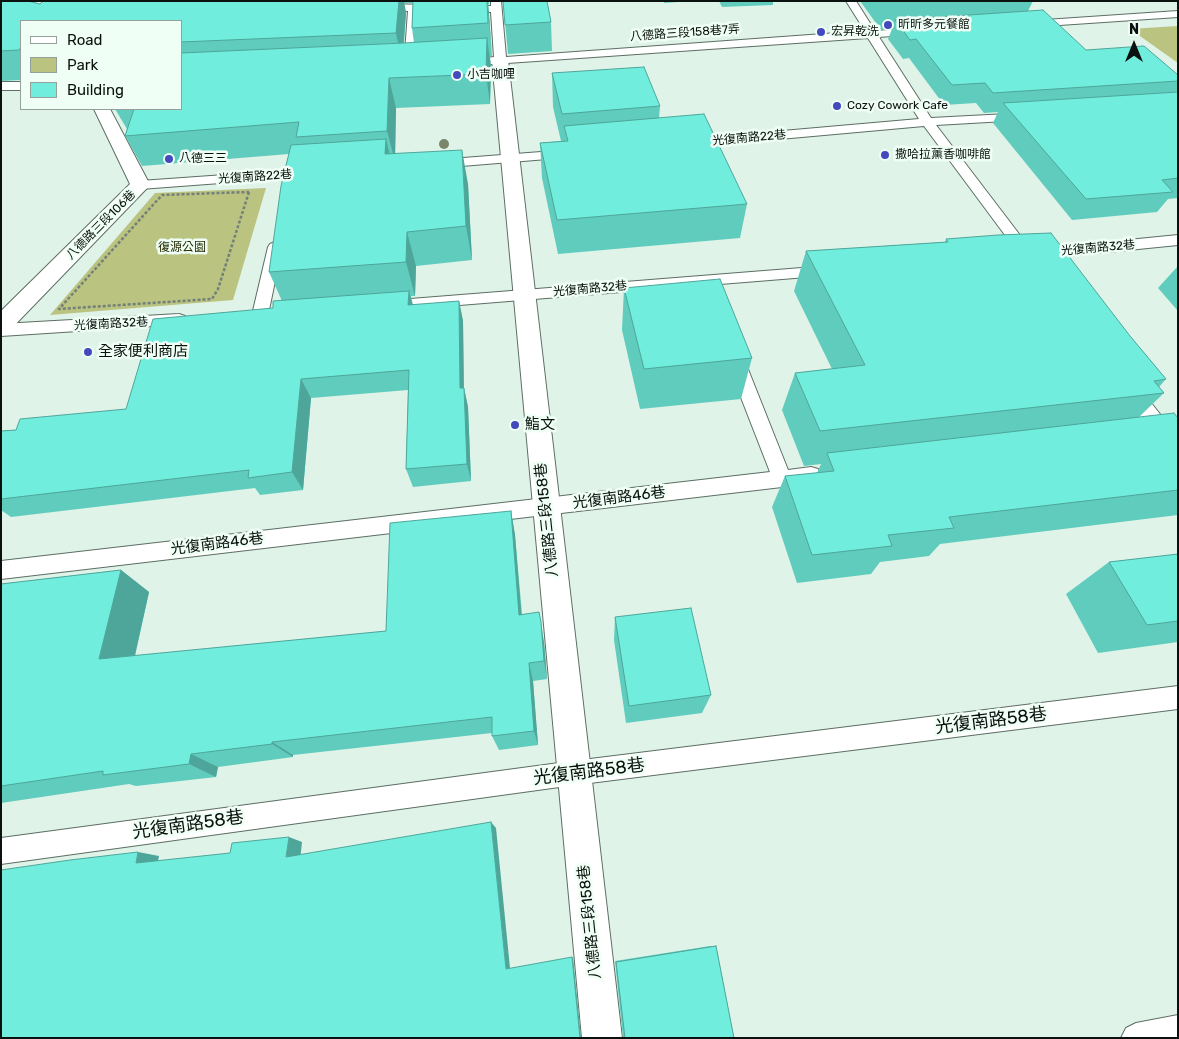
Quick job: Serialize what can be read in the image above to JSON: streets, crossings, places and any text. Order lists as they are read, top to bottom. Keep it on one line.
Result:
{"streets":{"street":["八德路三段106巷","八德路三段158巷"],"lane":["八德路三段158巷7弄","光復南路22巷","光復南路32巷","光復南路46巷","光復南路58巷"]},"crossings":[["八德路三段158巷7弄","八德路三段158巷"],["光復南路22巷","八德路三段106巷"],["光復南路32巷","八德路三段158巷"],["光復南路46巷","八德路三段158巷"],["八德路三段158巷","光復南路58巷"]],"parks":["復源公園"],"places":["昕昕多元餐館","宏昇乾洗","小吉咖哩","Cozy Cowork Cafe","撒哈拉薰香咖啡館","八德三三","全家便利商店","鮨文"],"legend":["Road","Park","Building"],"north":"top"}
